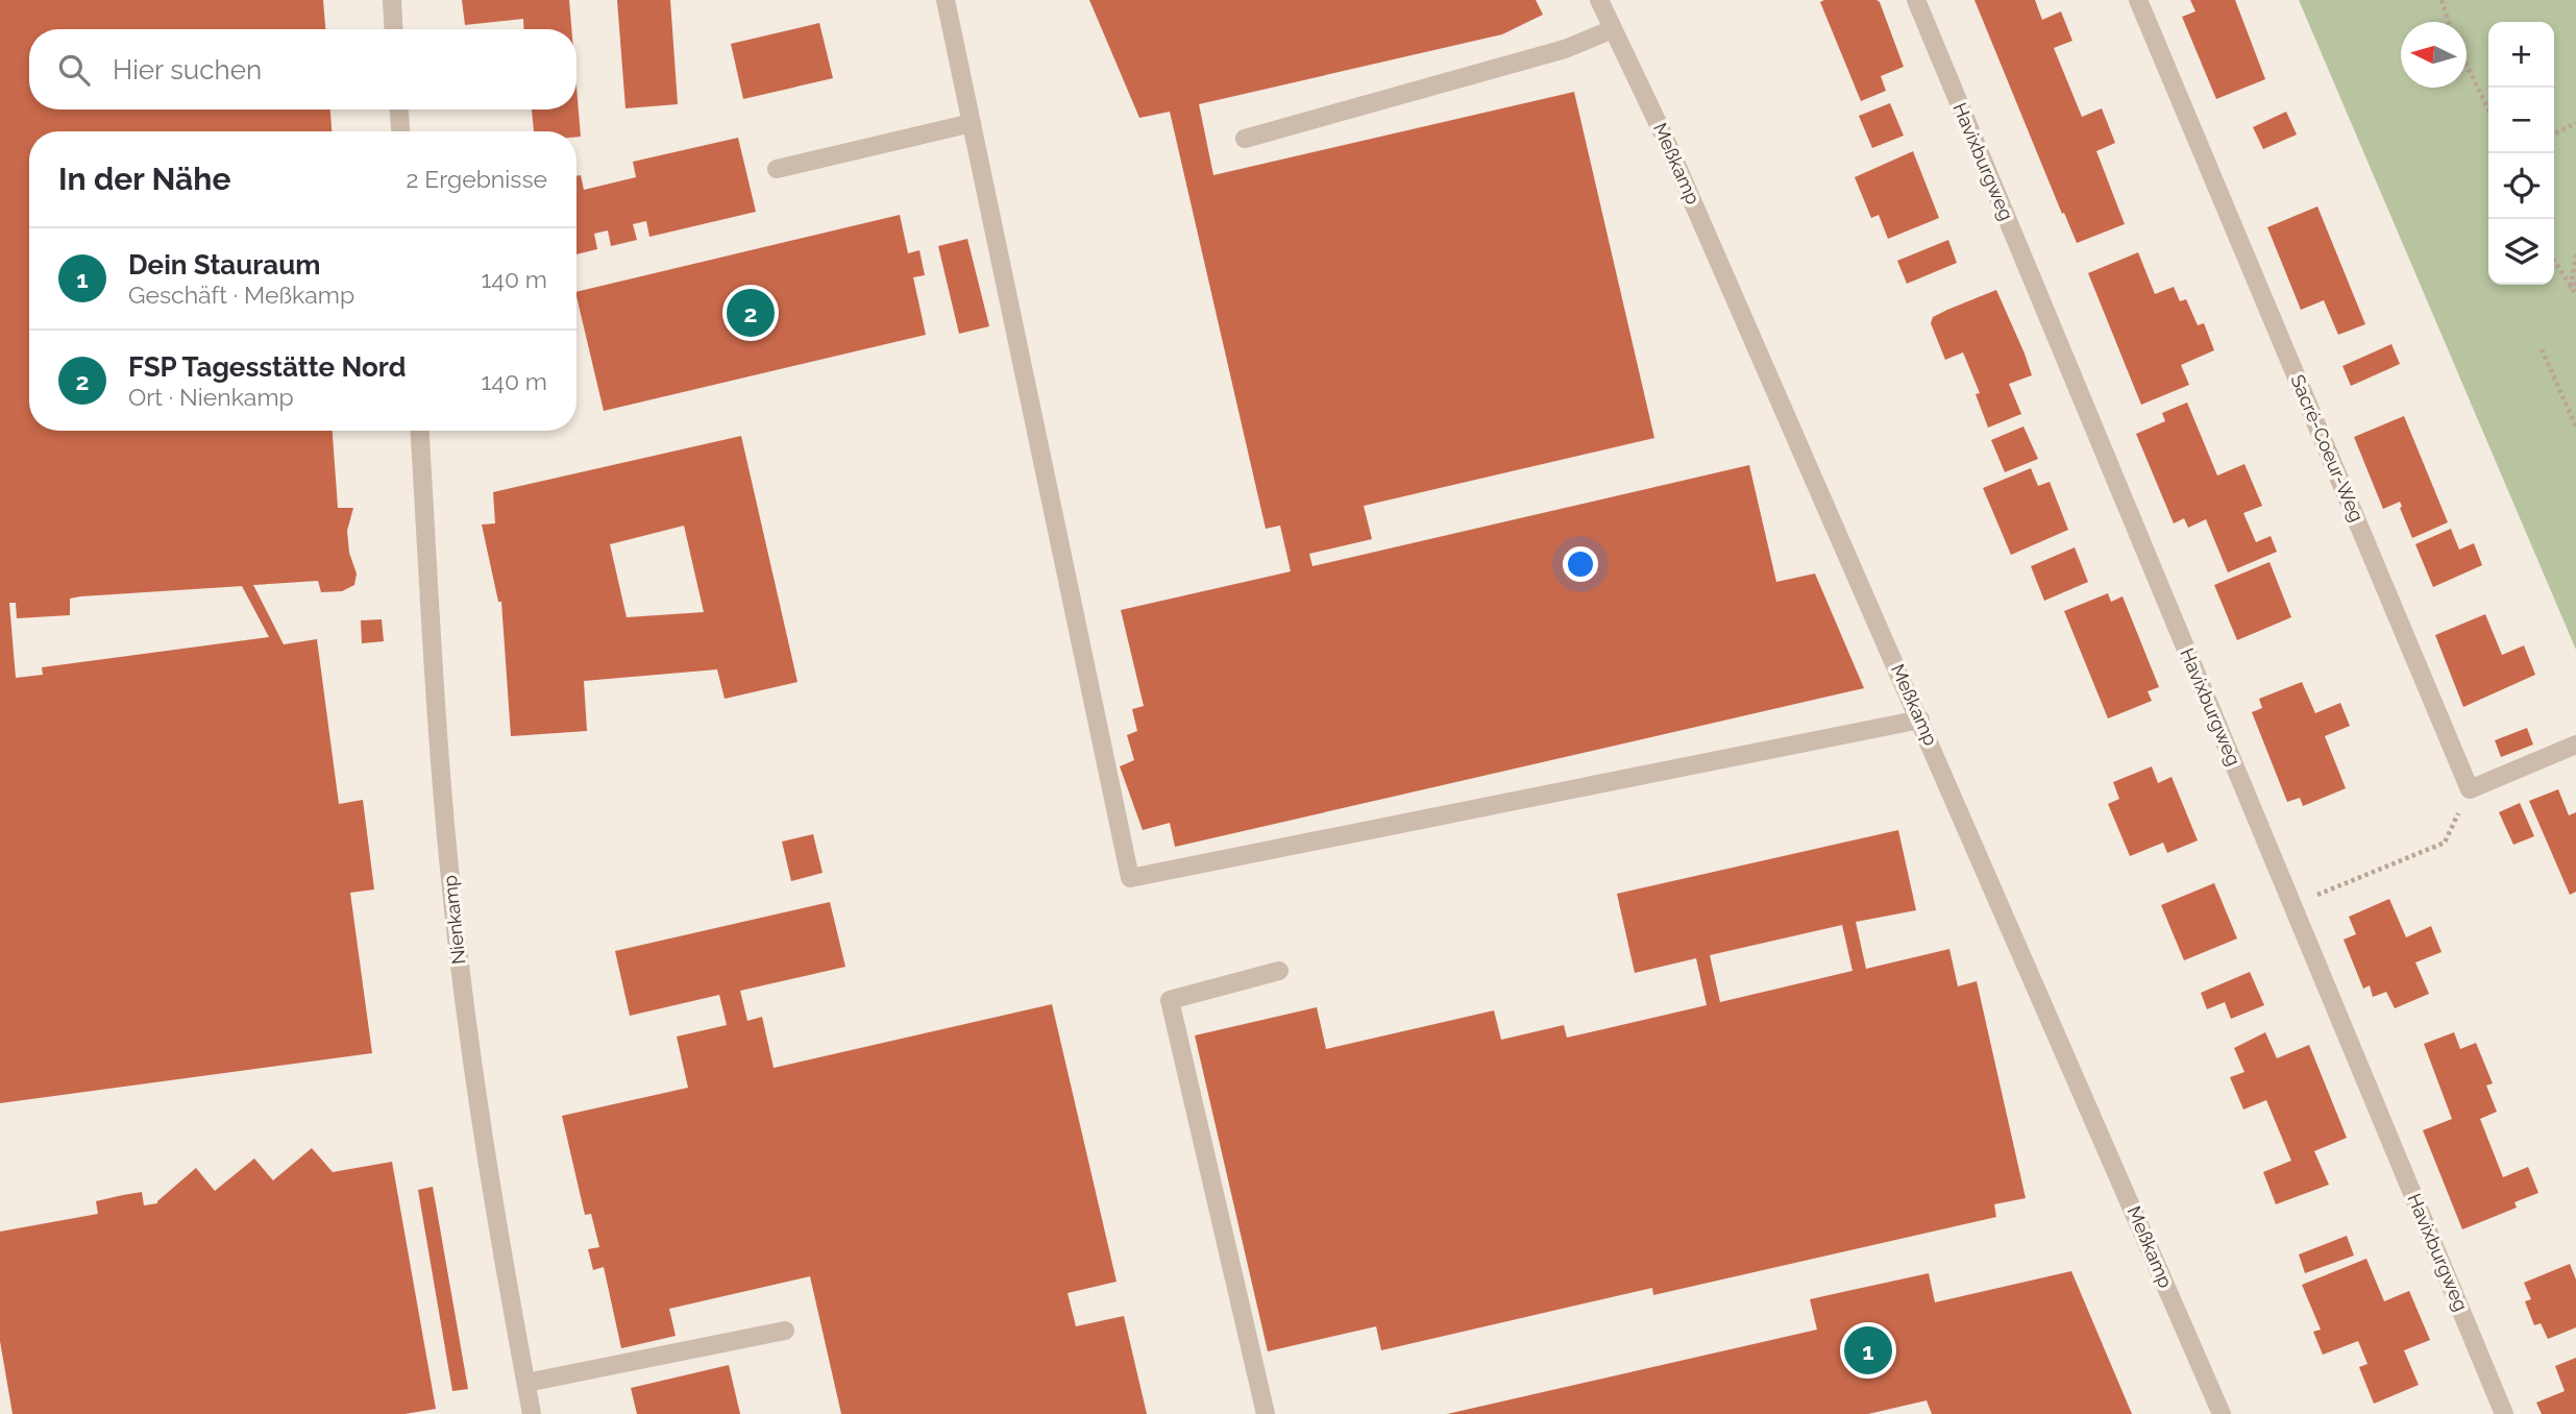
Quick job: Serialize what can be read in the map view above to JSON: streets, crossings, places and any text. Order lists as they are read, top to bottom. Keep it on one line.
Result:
{"streets":{"street":["Havixburgweg","Meßkamp","Sacré-Coeur-Weg","Nienkamp"]},"north":"left","page":{"map_buttons":["+","−"],"search":"Hier suchen","heading":["In der Nähe","2 Ergebnisse"],"list":[{"mark":"1","name":"Dein Stauraum","note":"Geschäft · Meßkamp","value":"140 m"},{"mark":"2","name":"FSP Tagesstätte Nord","note":"Ort · Nienkamp","value":"140 m"}],"pins":["2","1"]}}
